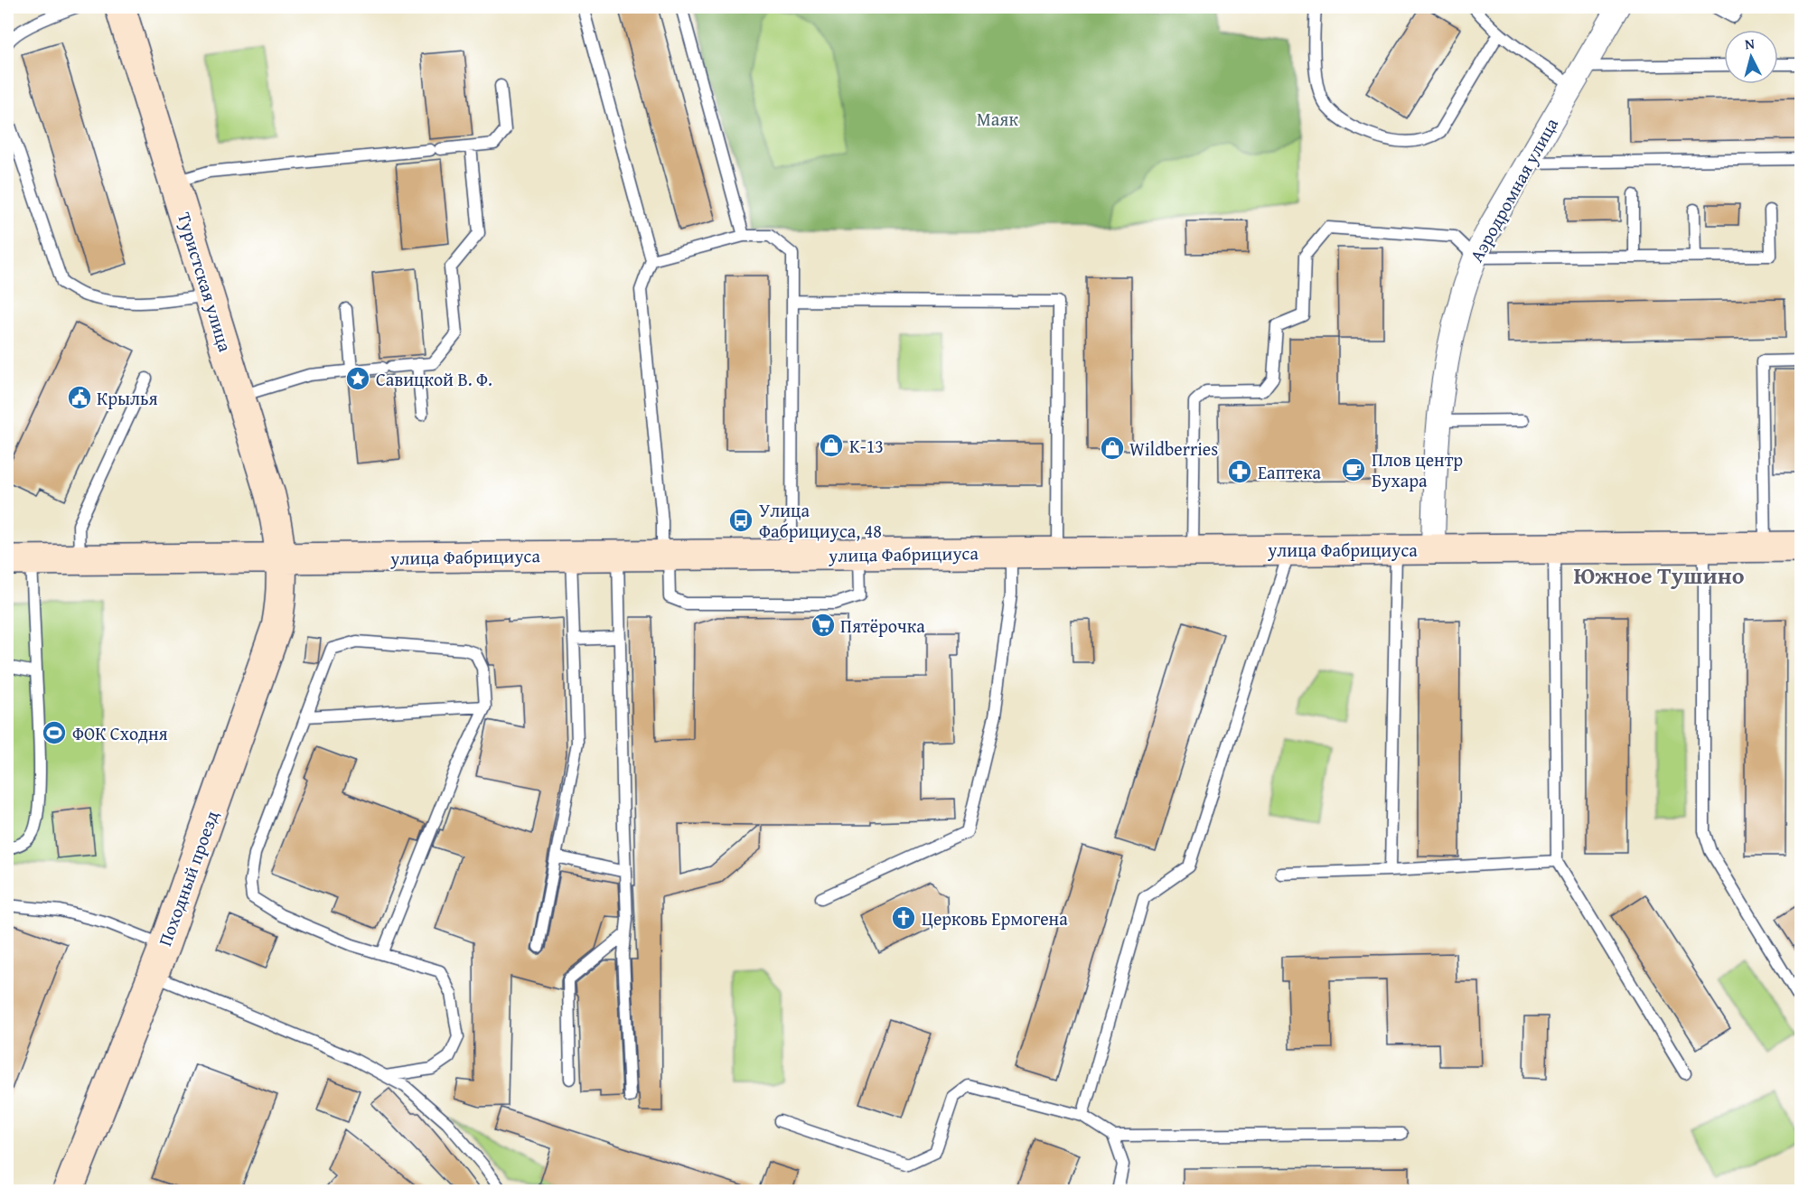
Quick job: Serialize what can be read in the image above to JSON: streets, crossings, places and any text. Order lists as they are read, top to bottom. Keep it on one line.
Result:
{"streets":{"main road":["Туристская улица","улица Фабрициуса","Походный проезд"],"street":["Аэродромная улица"]},"crossings":[["Аэродромная улица","улица Фабрициуса"],["Туристская улица","улица Фабрициуса"],["Туристская улица","Походный проезд"],["улица Фабрициуса","Походный проезд"]],"districts":["Южное Тушино"],"parks":["Маяк"],"places":{"place":["Савицкой В. Ф."],"public building":["Крылья"],"shop":["K-13","Wildberries"],"cafe":["Плов центр Бухара"],"pharmacy":["Еаптека"],"bus stop":["Улица Фабрициуса, 48"],"supermarket":["Пятёрочка"],"sports":["ФОК Сходня"],"church":["Церковь Ермогена"]},"north":"top"}
